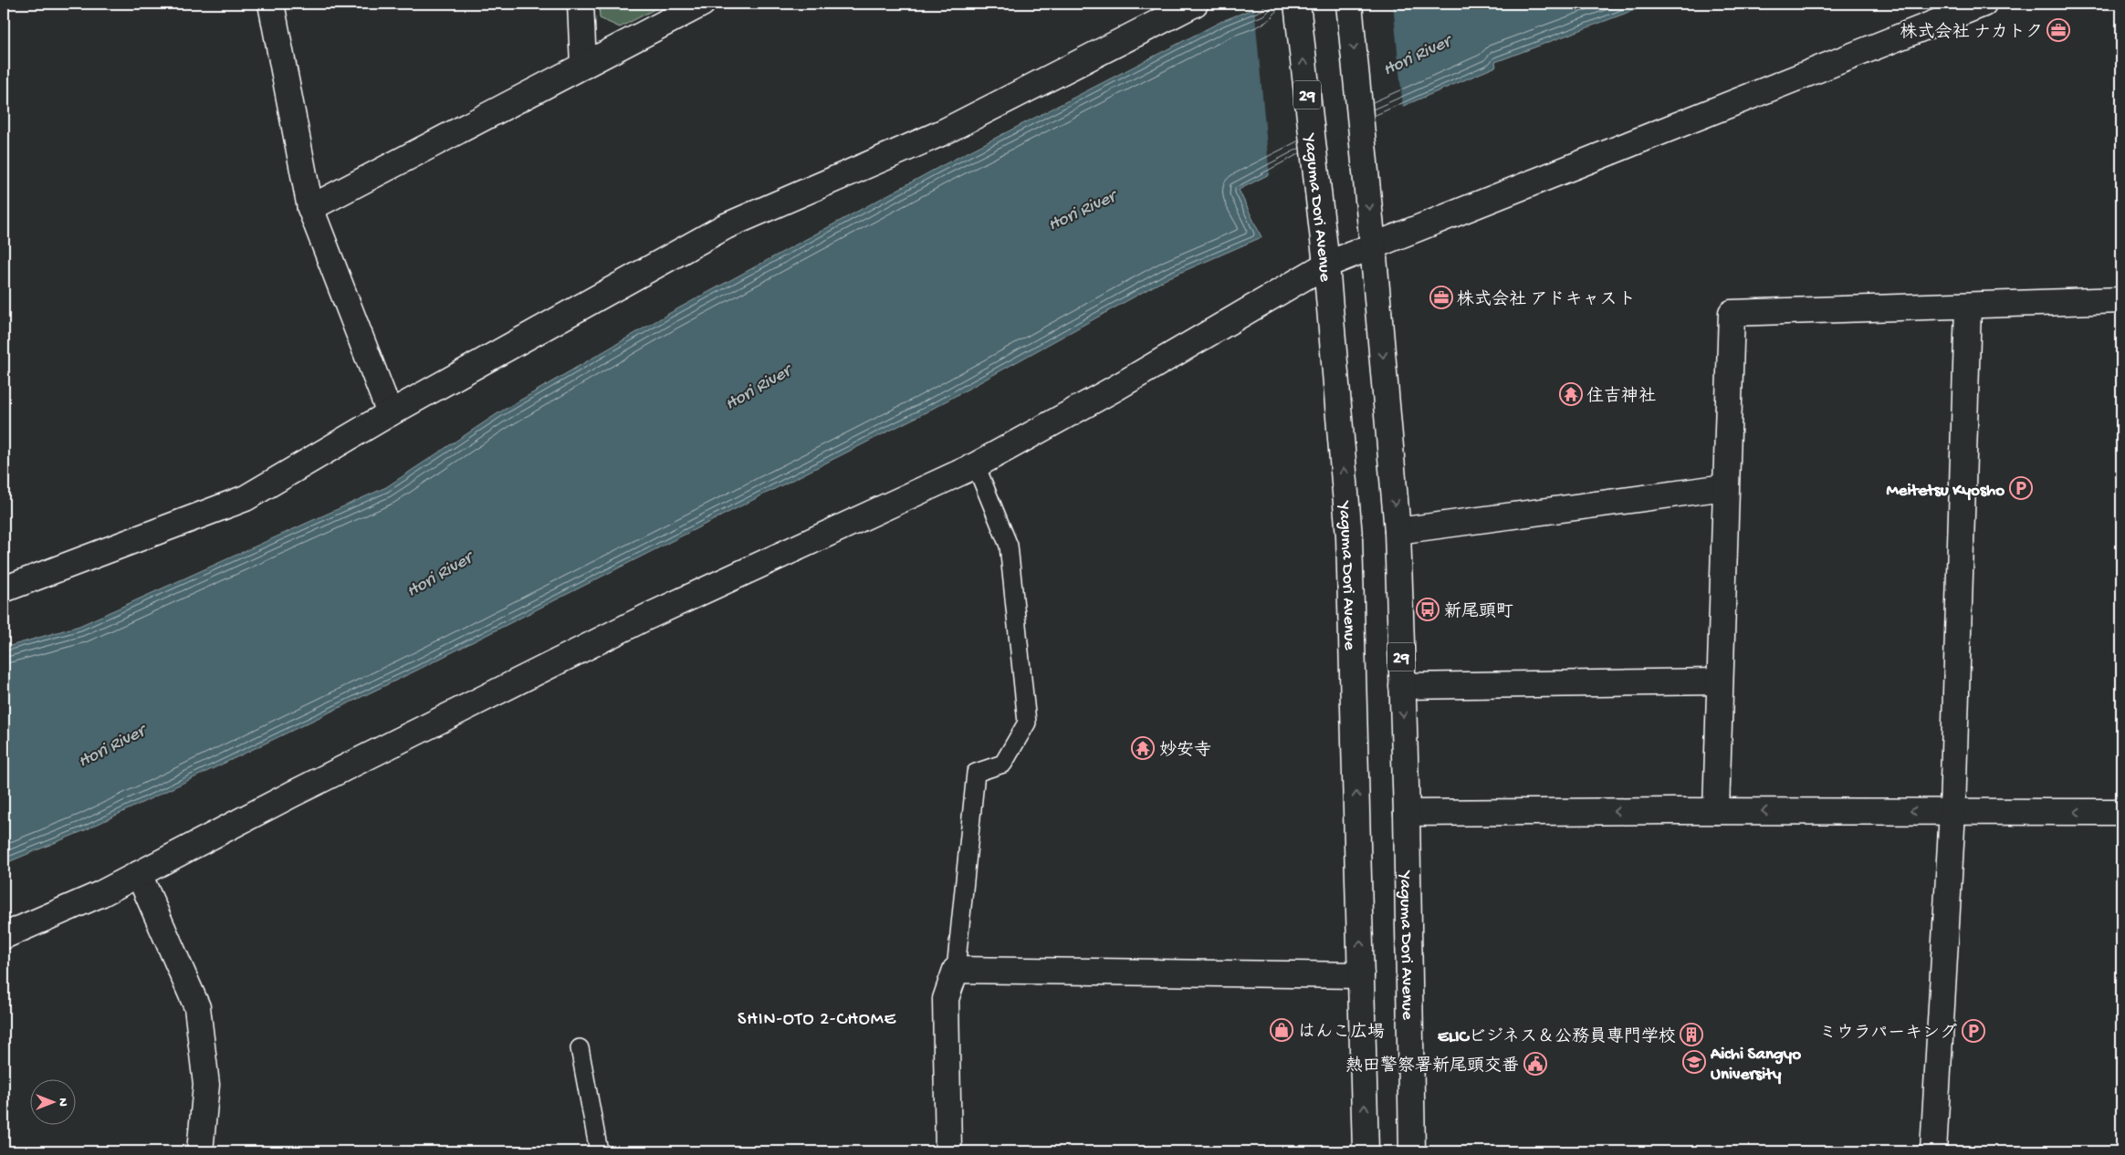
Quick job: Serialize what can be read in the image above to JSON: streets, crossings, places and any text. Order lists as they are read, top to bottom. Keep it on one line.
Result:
{"streets":{"street":["29","Yaguma Dori Avenue"]},"districts":["SHIN-OTO 2-CHOME"],"water":["Hori River"],"places":{"office":["株式会社 ナカトク","株式会社 アドキャスト"],"temple":["住吉神社","妙安寺"],"parking":["Meitetsu Kyosho","ミウラパーキング"],"bus stop":["新尾頭町"],"shop":["はんこ広場"],"building":["ELICビジネス＆公務員専門学校"],"school or university":["Aichi Sangyo University"],"public building":["熱田警察署新尾頭交番"]},"north":"right"}
